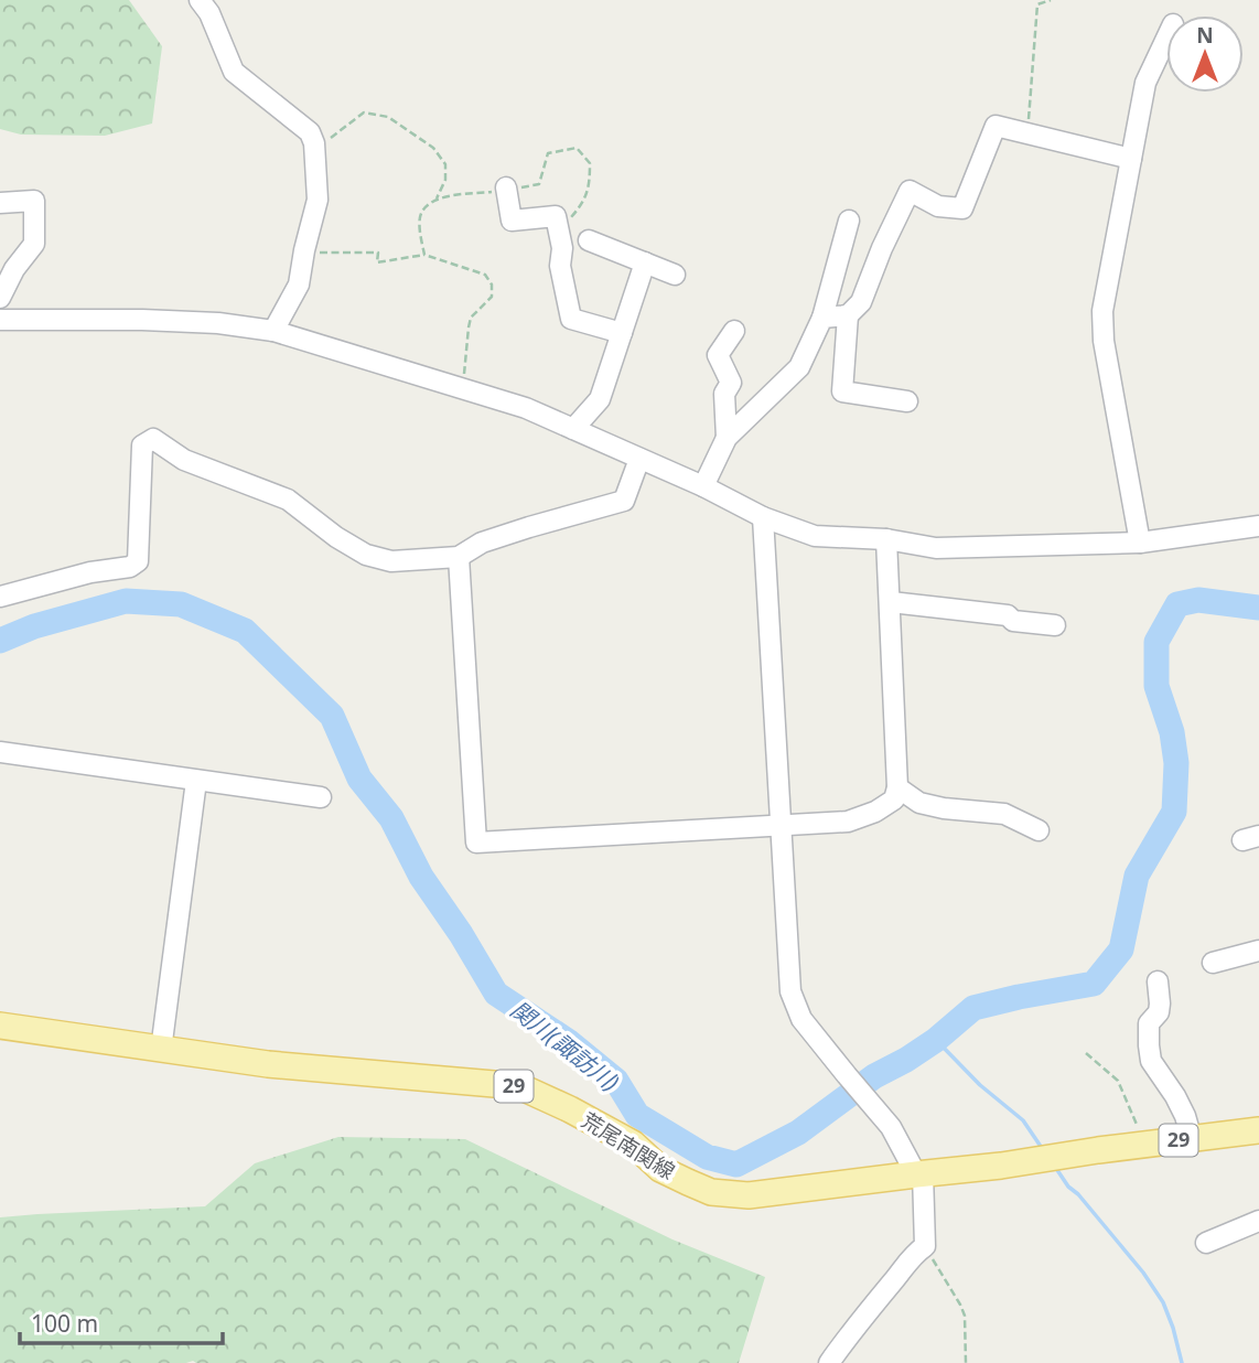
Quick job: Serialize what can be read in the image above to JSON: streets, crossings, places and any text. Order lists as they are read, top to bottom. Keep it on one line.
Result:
{"streets":{"main road":["29","荒尾南関線"]},"water":["関川(諏訪川)"],"scale_bar":"100 m","north":"top"}
